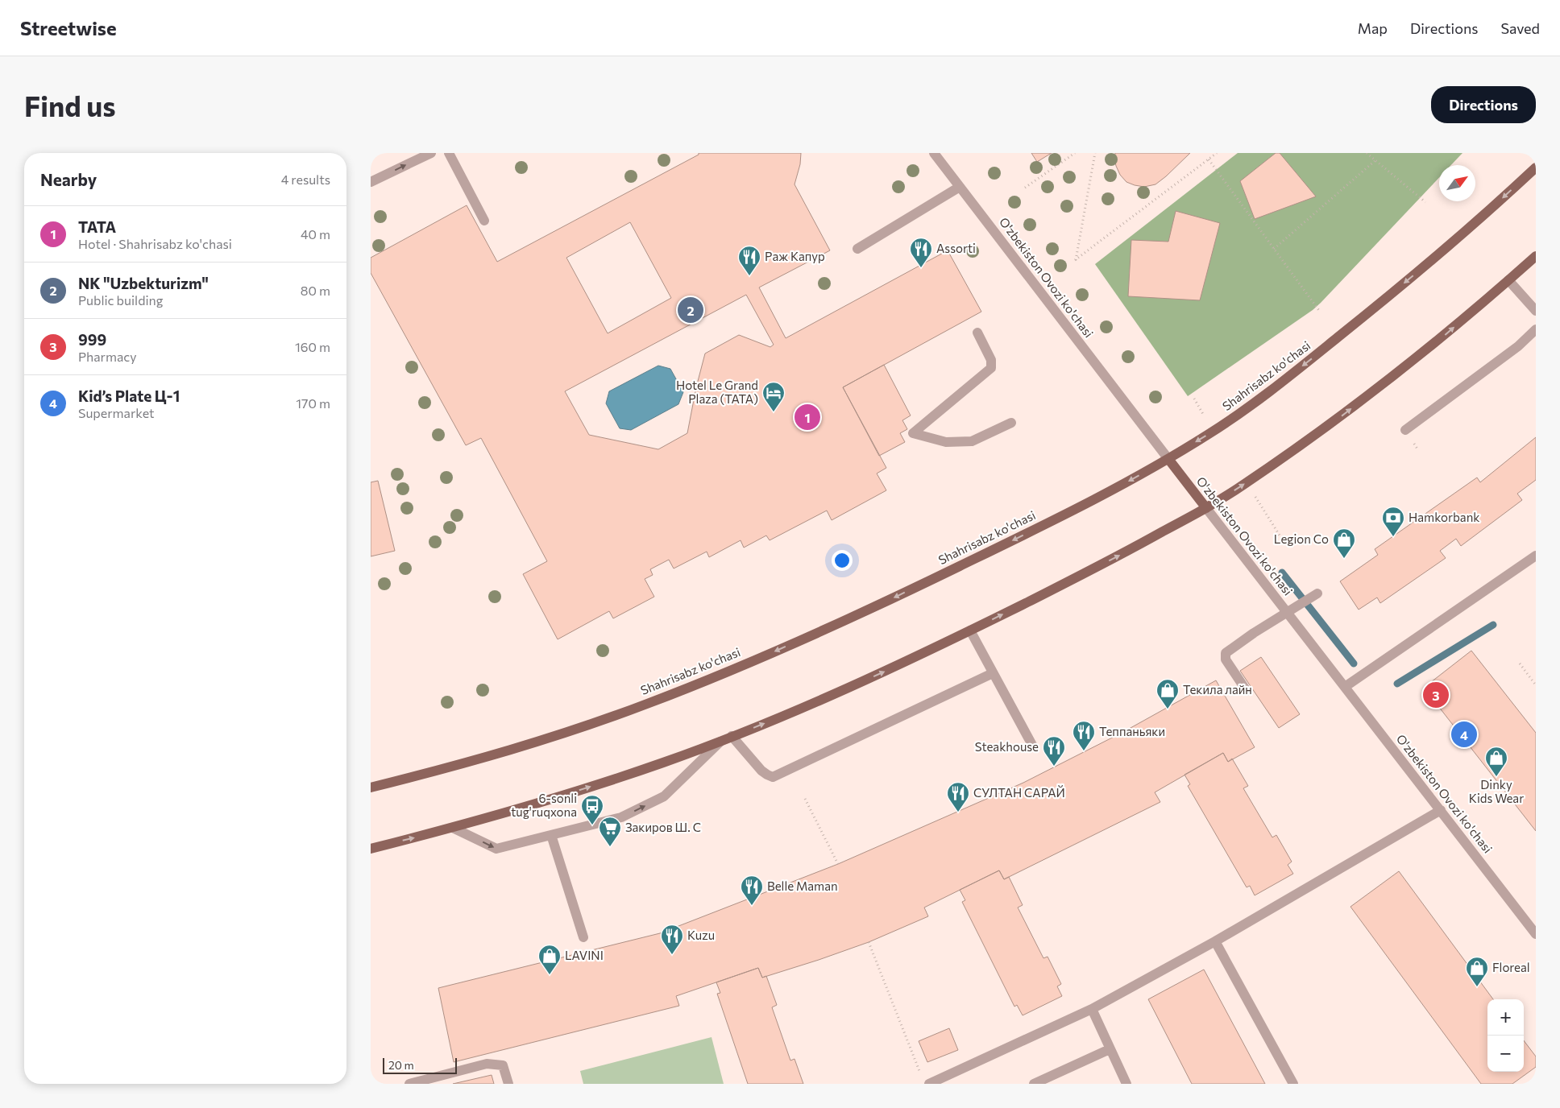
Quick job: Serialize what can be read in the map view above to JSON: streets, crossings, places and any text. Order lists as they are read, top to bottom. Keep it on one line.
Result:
{"streets":{"main road":["O'zbekiston Ovozi ko'chasi","Shahrisabz ko'chasi"]},"crossings":[["O'zbekiston Ovozi ko'chasi","Shahrisabz ko'chasi"]],"places":{"restaurant":["Assorti","Раж Капур","Теппаньяки","Steakhouse","СУЛТАН САРАЙ","Belle Maman","Kuzu"],"hotel":["Hotel Le Grand Plaza (TATA)"],"bank":["Hamkorbank"],"shop":["Legion Co","Текила лайн","Dinky Kids Wear","LAVINI","Floreal"],"bus stop":["6-sonli tug'ruqxona"],"supermarket":["Закиров Ш. С"]},"scale_bar":"20 m","north":"top right","page":{"header":"Streetwise","nav":["Map","Directions","Saved"],"buttons":"Directions","title":"Find us","heading":["Nearby","4 results"],"list":[{"mark":"1","name":"ТАТА","note":"Hotel · Shahrisabz ko'chasi","value":"40 m"},{"mark":"2","name":"NK \"Uzbekturizm\"","note":"Public building","value":"80 m"},{"mark":"3","name":"999","note":"Pharmacy","value":"160 m"},{"mark":"4","name":"Kid’s Plate Ц-1","note":"Supermarket","value":"170 m"}],"pins":["2","1","3","4"],"map_buttons":["+","−"],"scale":"20 m"}}
